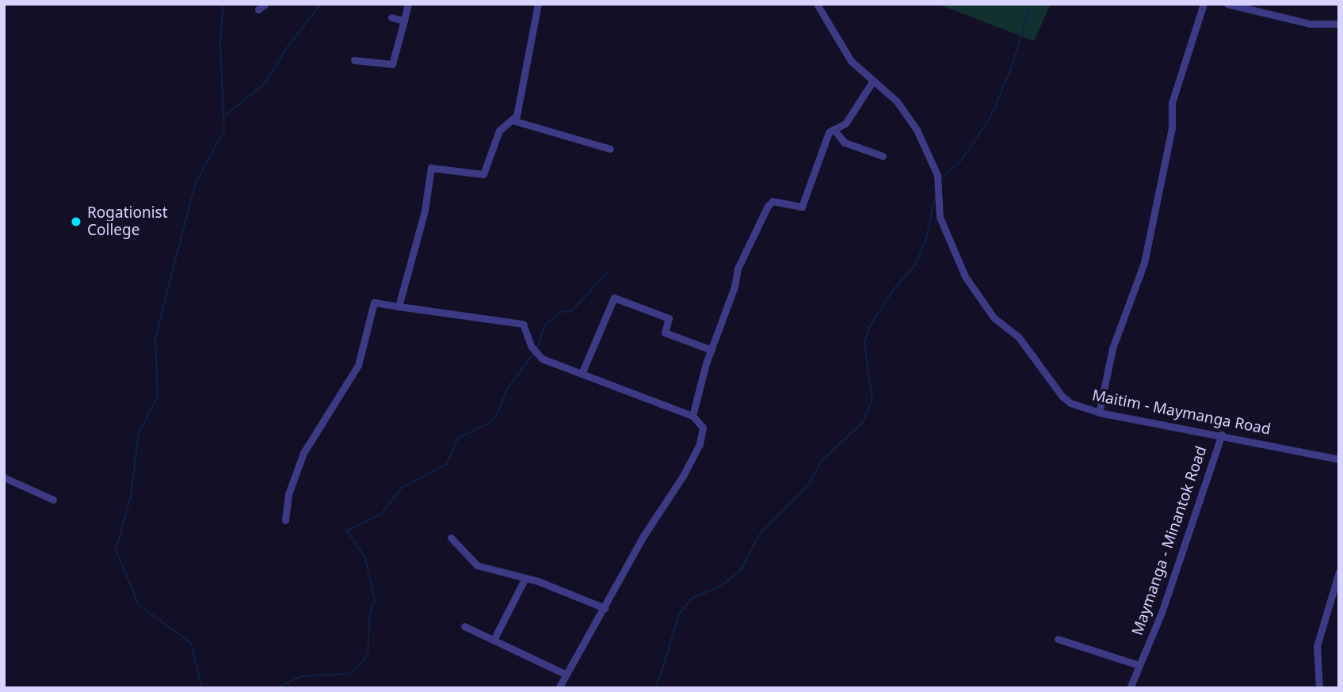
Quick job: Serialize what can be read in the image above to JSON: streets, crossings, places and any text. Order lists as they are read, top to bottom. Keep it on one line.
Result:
{"streets":{"street":["Maitim - Maymanga Road","Maymanga - Minantok Road"]},"crossings":[["Maitim - Maymanga Road","Maymanga - Minantok Road"]],"places":["Rogationist College"]}
